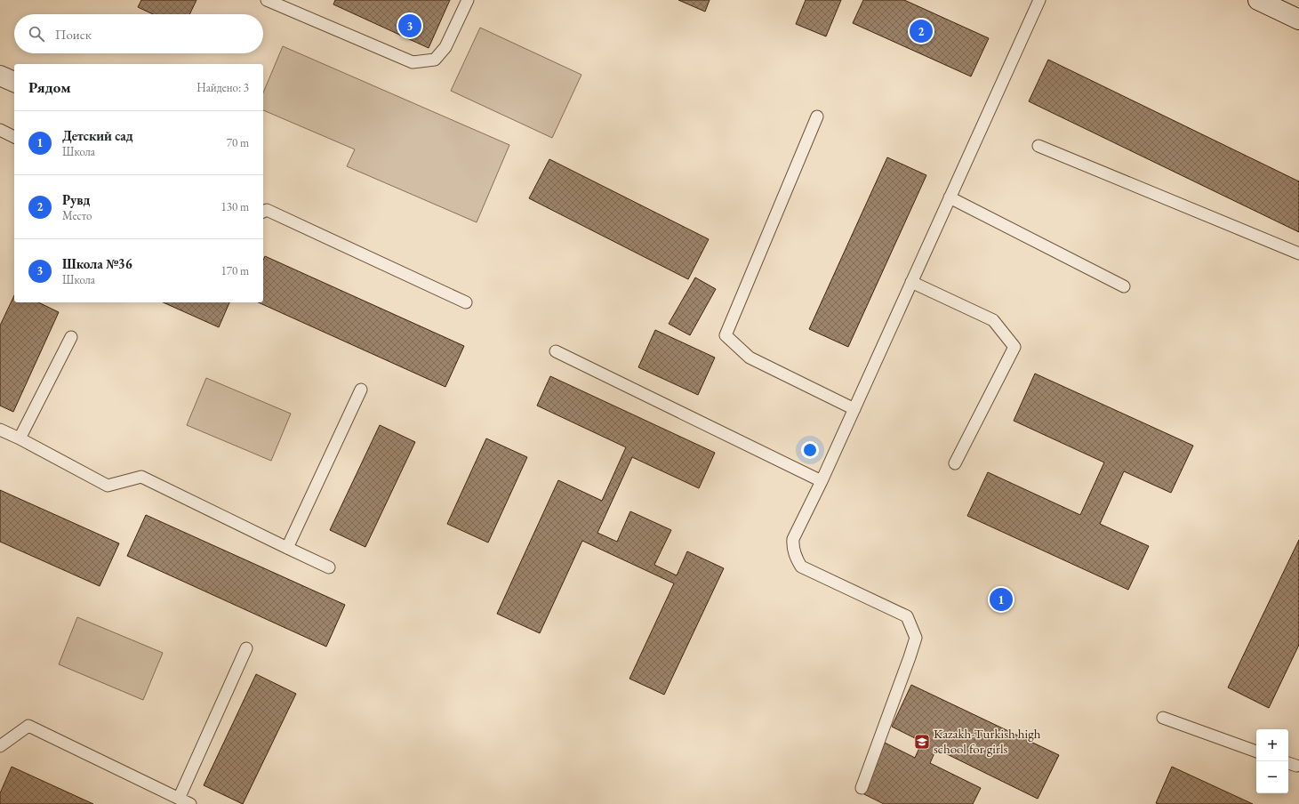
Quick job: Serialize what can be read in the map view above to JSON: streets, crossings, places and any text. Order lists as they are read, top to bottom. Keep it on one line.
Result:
{"places":{"school or university":["Kazakh-Turkish high school for girls"]},"page":{"pins":["3","2","1"],"search":"Поиск","heading":["Рядом","Найдено: 3"],"list":[{"mark":"1","name":"Детский сад","note":"Школа","value":"70 m"},{"mark":"2","name":"Рувд","note":"Место","value":"130 m"},{"mark":"3","name":"Школа №36","note":"Школа","value":"170 m"}],"map_buttons":["+","−"]}}
